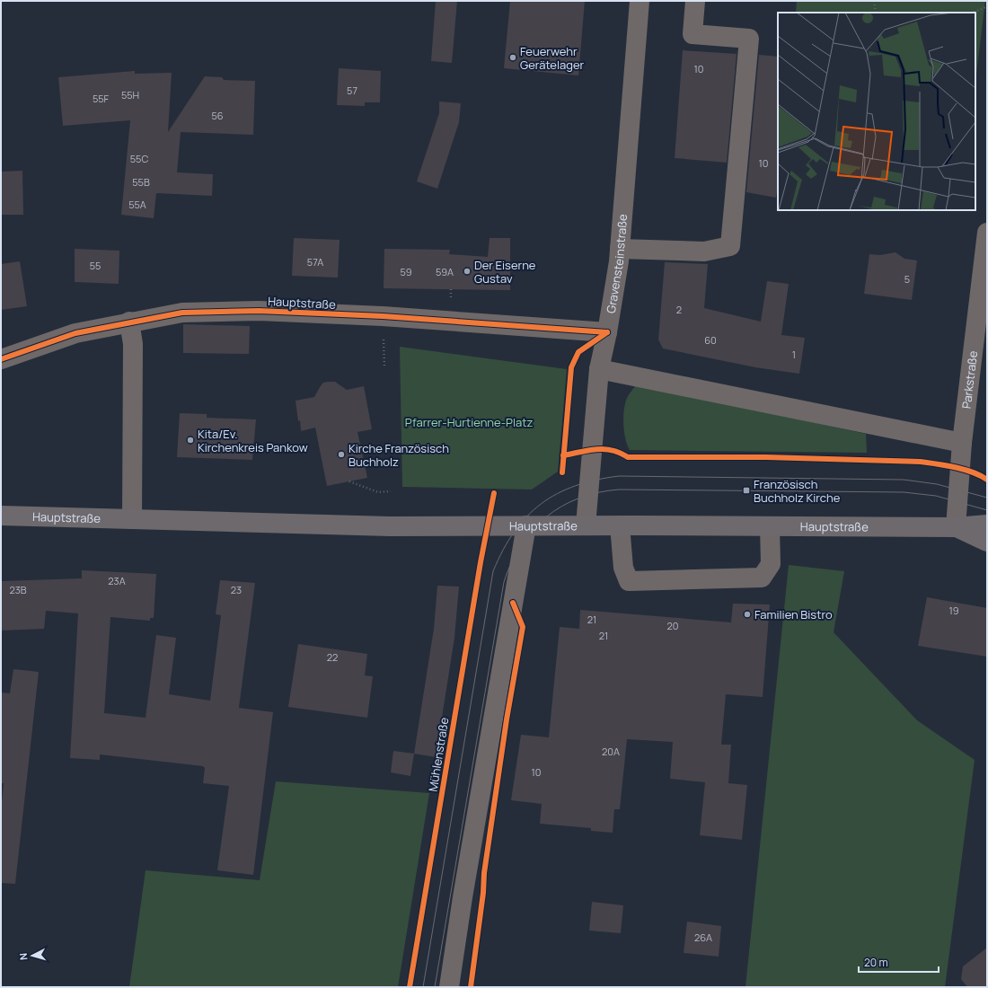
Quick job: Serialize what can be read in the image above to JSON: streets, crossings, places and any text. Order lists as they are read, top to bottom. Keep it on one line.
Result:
{"streets":{"main road":["Hauptstraße"],"street":["Gravensteinstraße","Parkstraße"],"cycle path":["Mühlenstraße"]},"crossings":[["Gravensteinstraße","Hauptstraße"],["Hauptstraße","Parkstraße"]],"parks":["Pfarrer-Hurtienne-Platz"],"places":{"other":["Feuerwehr Gerätelager","Der Eiserne Gustav","Kita/Ev. Kirchenkreis Pankow","Kirche Französisch Buchholz","Familien Bistro"],"transit":["Französisch Buchholz Kirche"]},"house_numbers":["10","57","55H","55F","56","55C","10","55B","55A","57A","55","59","59A","5","2","60","1","23A","23B","23","19","21","20","21","22","20A","10","26A"],"scale_bar":"20 m","north":"left"}
